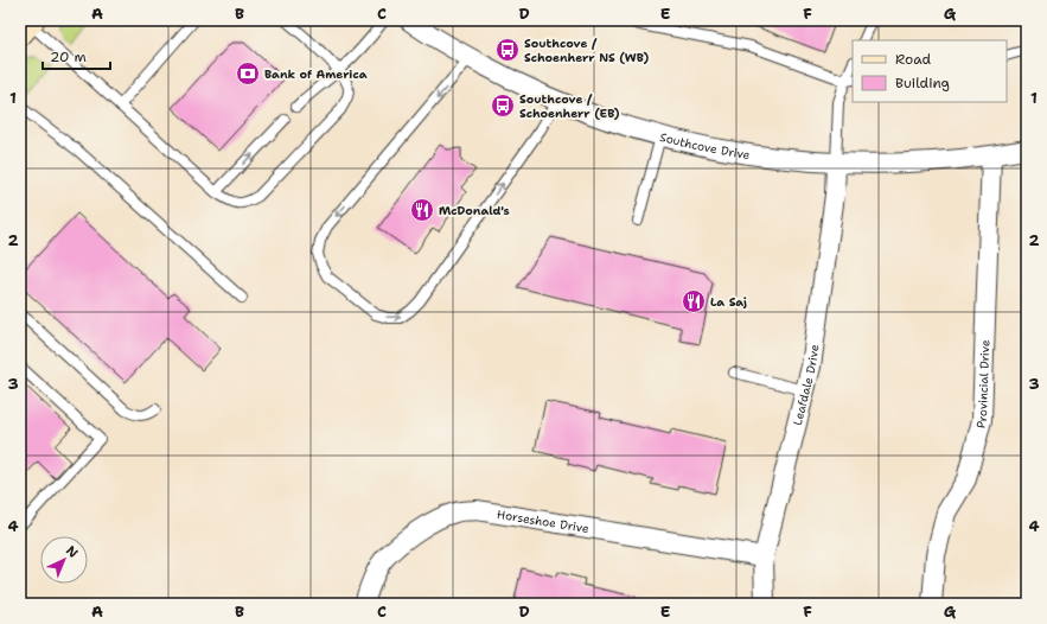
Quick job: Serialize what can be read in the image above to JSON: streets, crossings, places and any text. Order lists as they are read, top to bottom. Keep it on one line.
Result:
{"streets":{"street":["Southcove Drive","Leafdale Drive","Provincial Drive","Horseshoe Drive"]},"crossings":[["Southcove Drive","Leafdale Drive"],["Southcove Drive","Provincial Drive"],["Leafdale Drive","Horseshoe Drive"]],"places":{"bus stop":["Southcove / Schoenherr NS (WB)","Southcove / Schoenherr (EB)"],"bank":["Bank of America"],"restaurant":["McDonald's","La Saj"]},"legend":["Road","Building"],"scale_bar":"20 m","north":"top right","grid":{"columns":["A","B","C","D","E","F","G"],"rows":["1","2","3","4"]}}
